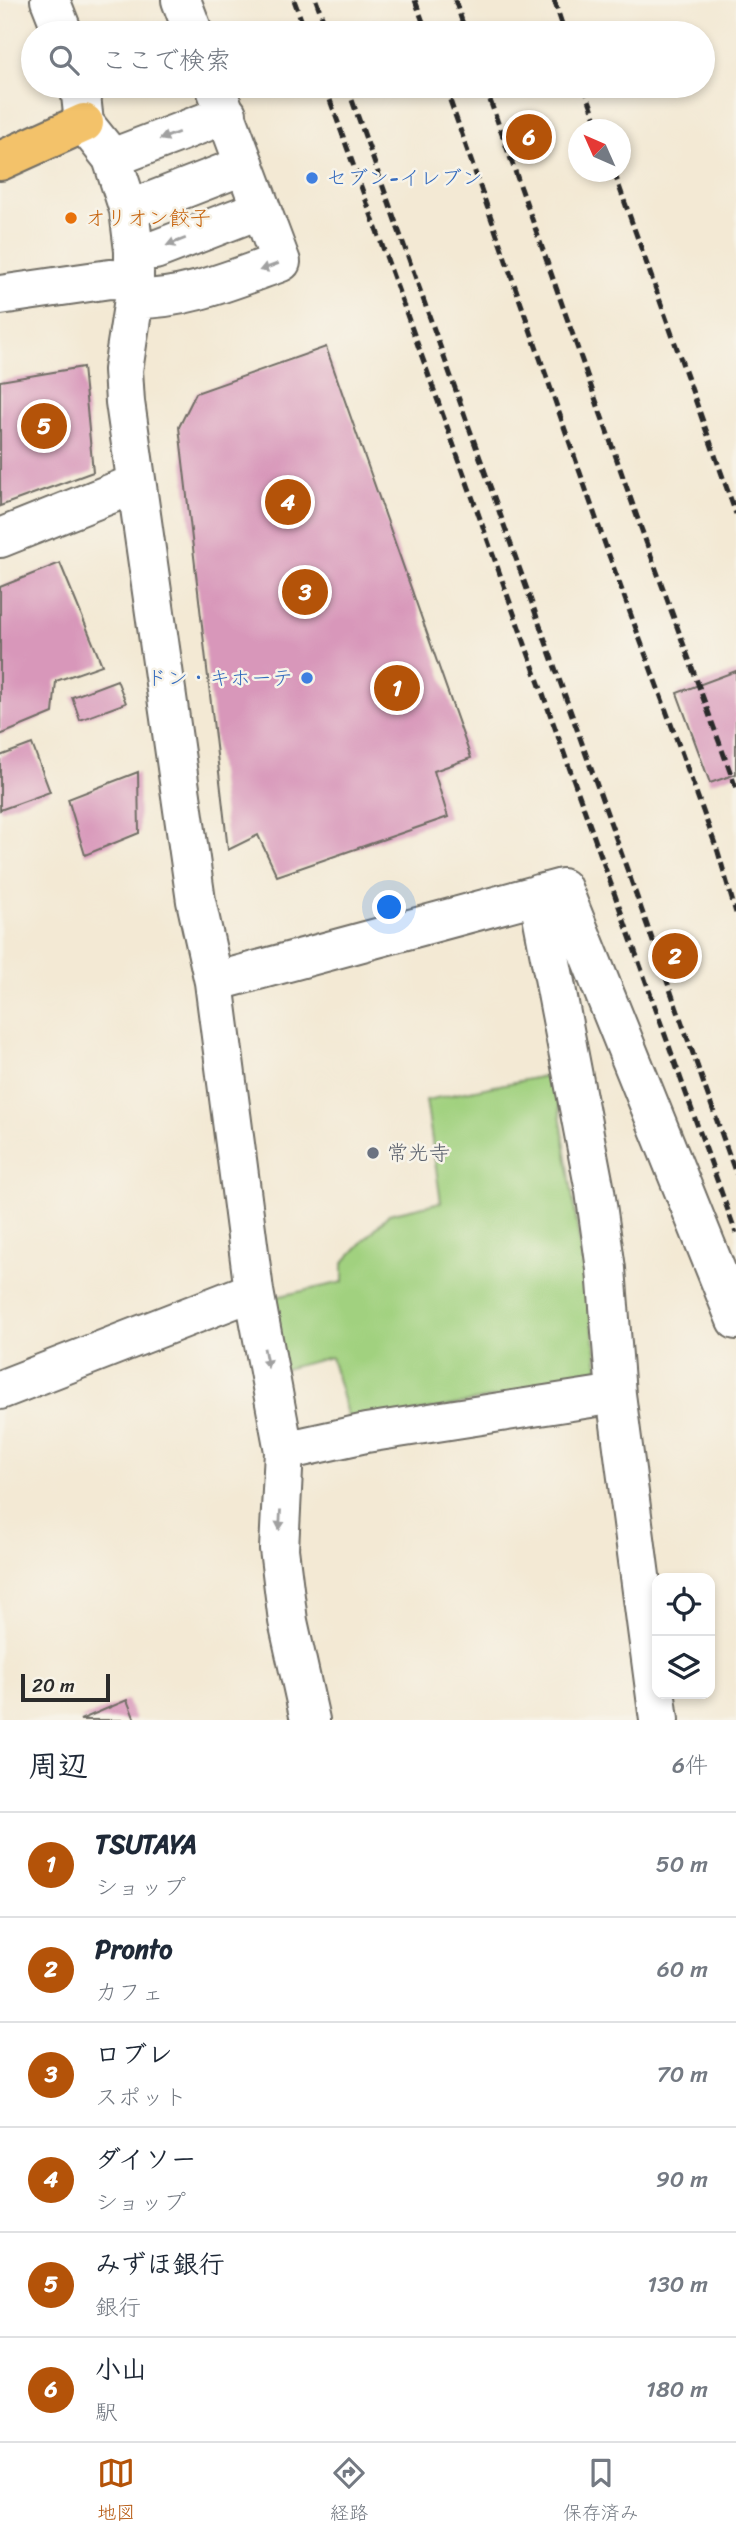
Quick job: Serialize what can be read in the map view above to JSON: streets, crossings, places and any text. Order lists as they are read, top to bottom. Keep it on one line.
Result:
{"places":["セブン-イレブン","オリオン餃子","ドン・キホーテ","常光寺"],"scale_bar":"20 m","north":"top left","page":{"search":"ここで検索","pins":["6","5","4","3","1","2"],"scale":"20 m","heading":["周辺","6件"],"list":[{"mark":"1","name":"TSUTAYA","note":"ショップ","value":"50 m"},{"mark":"2","name":"Pronto","note":"カフェ","value":"60 m"},{"mark":"3","name":"ロブレ","note":"スポット","value":"70 m"},{"mark":"4","name":"ダイソー","note":"ショップ","value":"90 m"},{"mark":"5","name":"みずほ銀行","note":"銀行","value":"130 m"},{"mark":"6","name":"小山","note":"駅","value":"180 m"}],"nav":["地図","経路","保存済み"]}}
